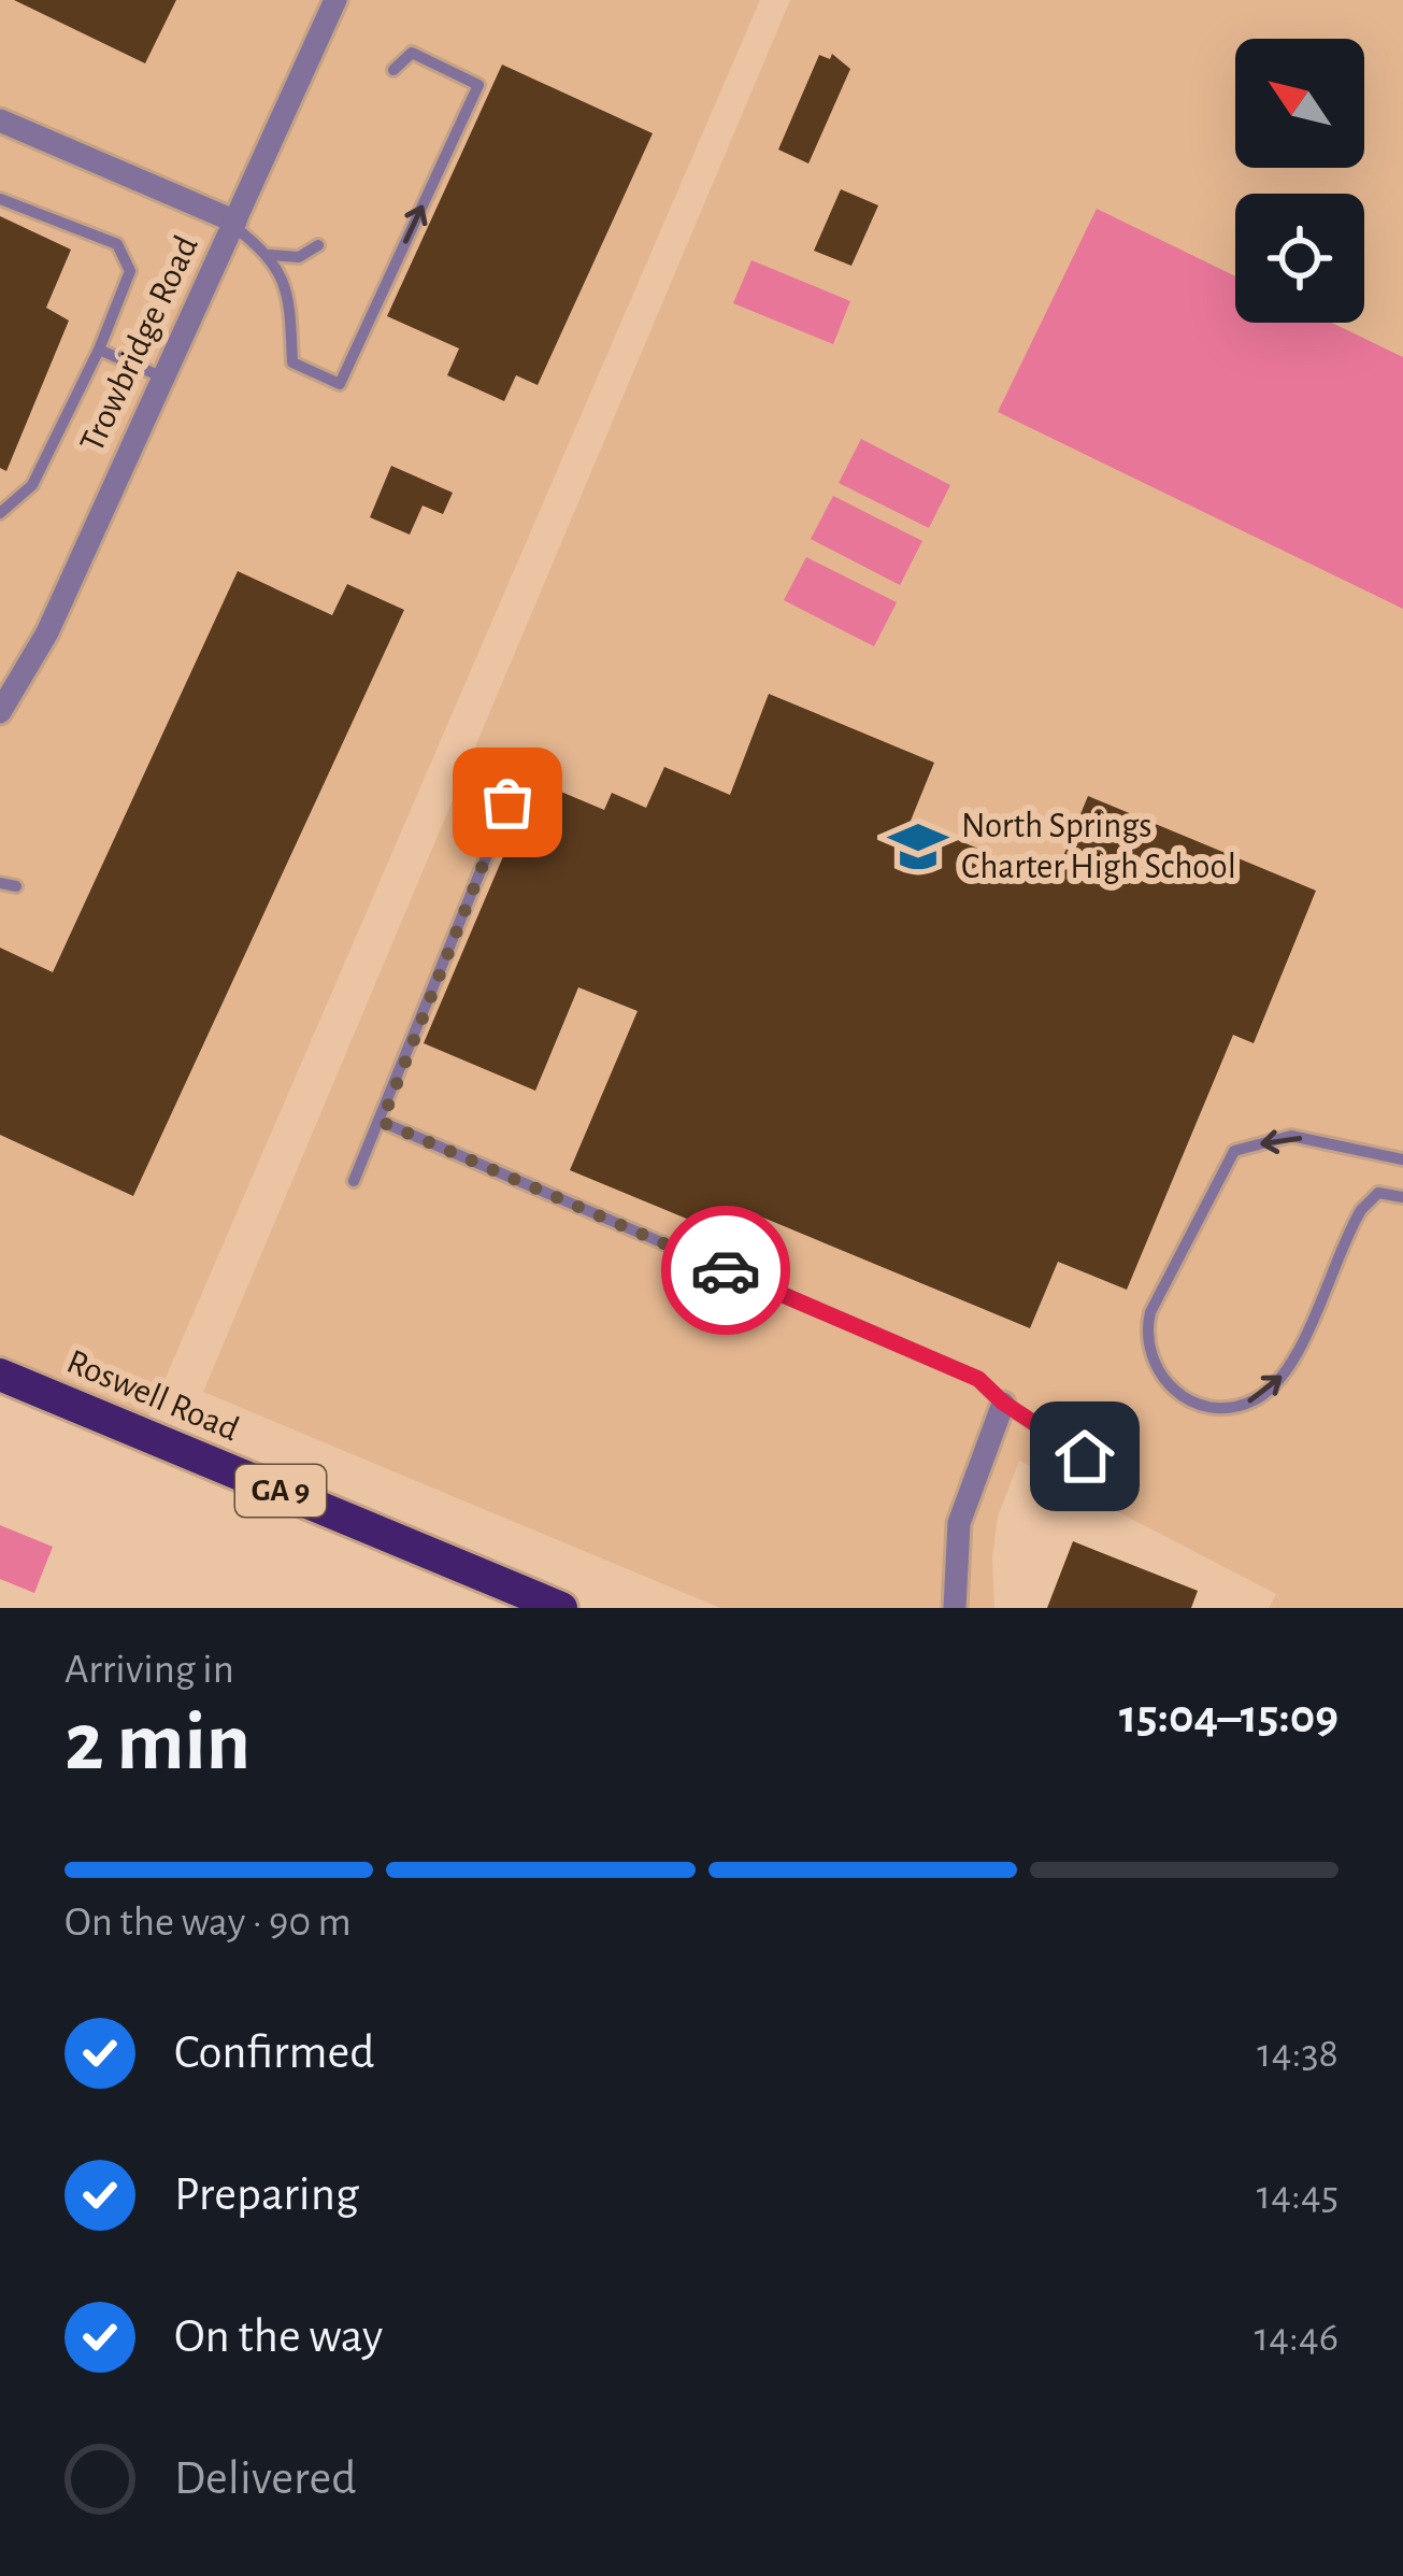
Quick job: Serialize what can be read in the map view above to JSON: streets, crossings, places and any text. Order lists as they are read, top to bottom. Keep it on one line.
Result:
{"streets":{"main road":["Roswell Road","GA 9"],"street":["Trowbridge Road"]},"places":{"school or university":["North Springs Charter High School"]},"north":"top left","page":{"heading":["2 min","Arriving in","15:04–15:09"],"bar":"On the way · 90 m","list":[["Confirmed","14:38"],["Preparing","14:45"],["On the way","14:46"],"Delivered"]}}
